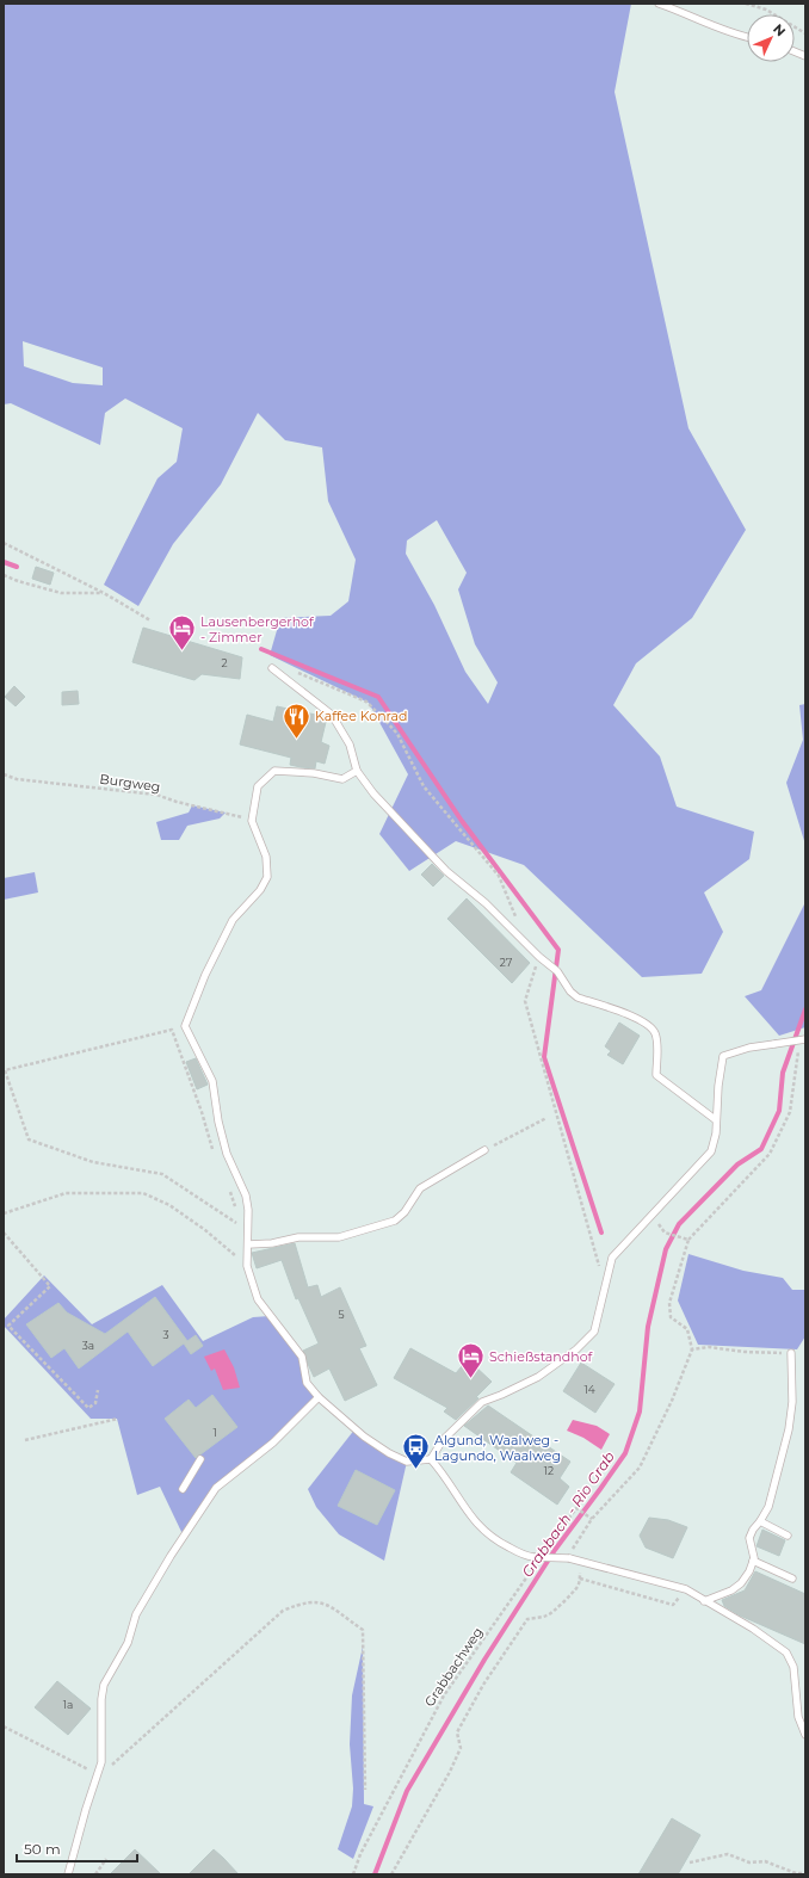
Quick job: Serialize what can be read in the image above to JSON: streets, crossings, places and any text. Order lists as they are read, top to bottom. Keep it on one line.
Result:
{"streets":{"path":["Burgweg","Grabbachweg"]},"water":["Grabbach - Rio Grab"],"places":{"hotel":["Lausenbergerhof - Zimmer","Schießstandhof"],"restaurant":["Kaffee Konrad"],"bus stop":["Algund, Waalweg - Lagundo, Waalweg"]},"house_numbers":["2","27","5","3","3a","14","1","12","1a"],"scale_bar":"50 m","north":"top right"}
